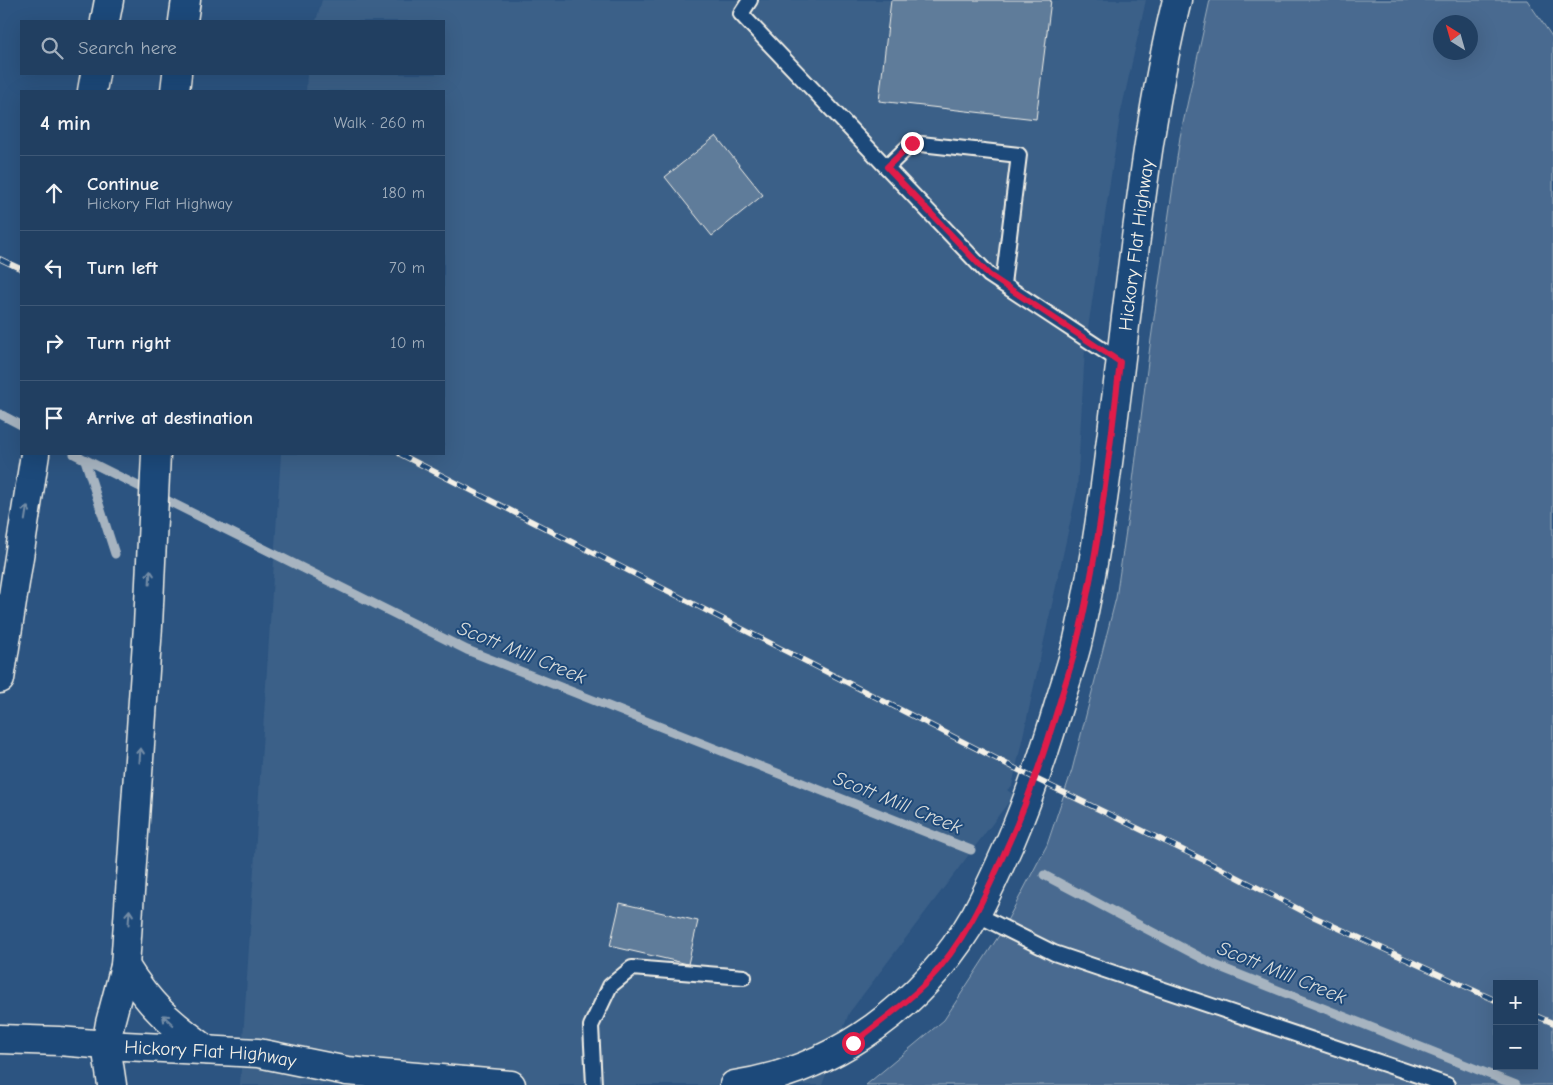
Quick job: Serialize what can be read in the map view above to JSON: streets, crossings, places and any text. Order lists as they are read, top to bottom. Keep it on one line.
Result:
{"streets":{"main road":["Hickory Flat Highway"]},"water":["Scott Mill Creek"],"north":"top left","page":{"search":"Search here","heading":["4 min","Walk · 260 m"],"list":[["Continue","Hickory Flat Highway","180 m"],["Turn left","70 m"],["Turn right","10 m"],"Arrive at destination"],"map_buttons":["+","−"]}}
